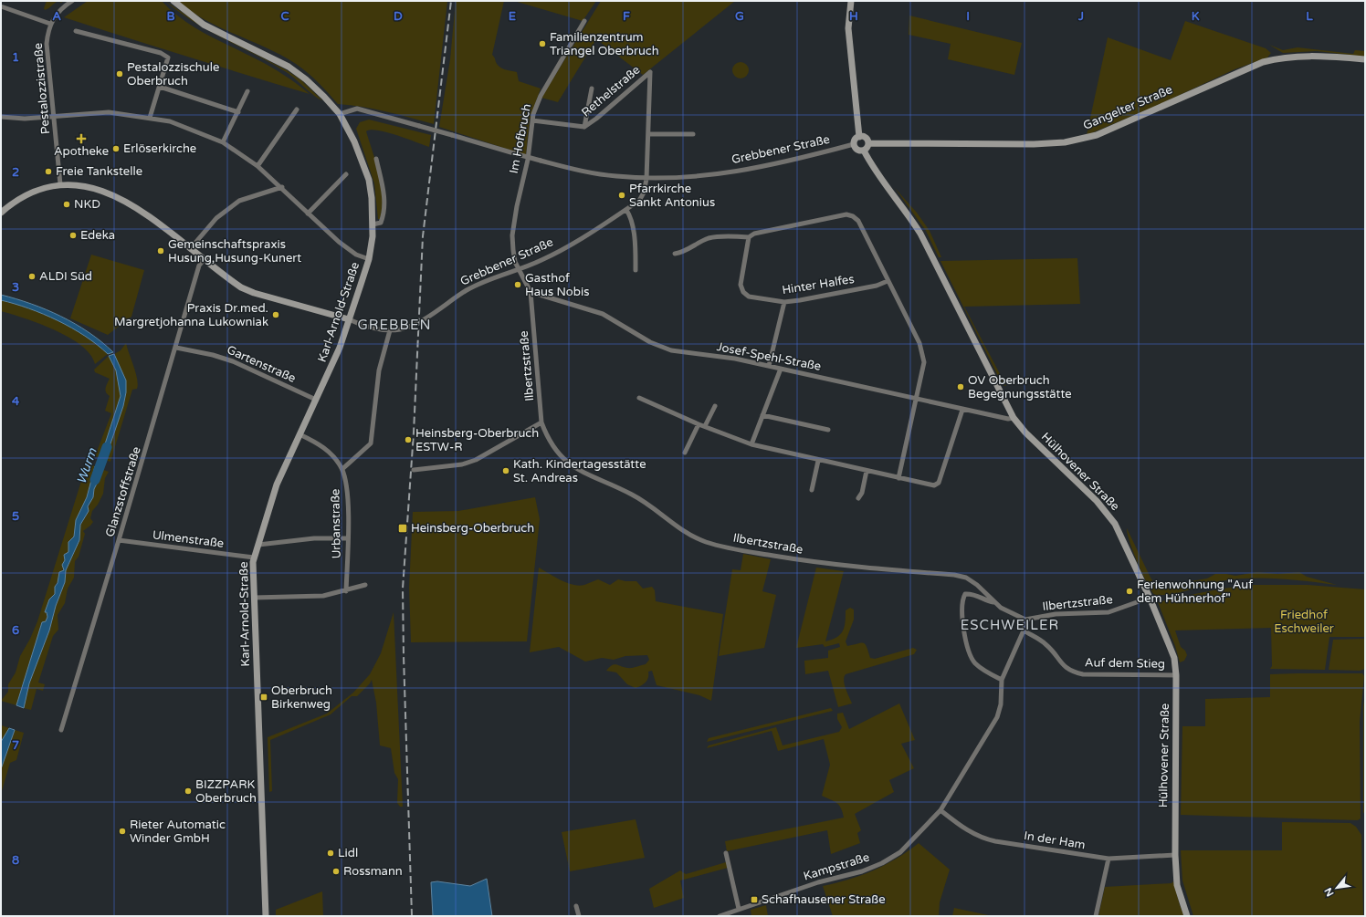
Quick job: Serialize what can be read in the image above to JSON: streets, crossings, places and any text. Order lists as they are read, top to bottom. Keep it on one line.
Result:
{"streets":{"main road":["Gangelter Straße","Grebbener Straße","Karl-Arnold-Straße","Hülhovener Straße"],"street":["Pestalozzistraße","Rethelstraße","Im Hofbruch","Hinter Halfes","Josef-Spehl-Straße","Gartenstraße","Ilbertzstraße","Glanzstoffstraße","Urbanstraße","Ulmenstraße","Auf dem Stieg","In der Ham","Kampstraße"]},"crossings":[["Pestalozzistraße","Grebbener Straße"],["Gangelter Straße","Grebbener Straße"],["Gangelter Straße","Hülhovener Straße"],["Im Hofbruch","Grebbener Straße"],["Grebbener Straße","Karl-Arnold-Straße"],["Grebbener Straße","Hülhovener Straße"],["Grebbener Straße","Glanzstoffstraße"],["Karl-Arnold-Straße","Gartenstraße"],["Karl-Arnold-Straße","Urbanstraße"],["Karl-Arnold-Straße","Ulmenstraße"],["Josef-Spehl-Straße","Ilbertzstraße"],["Josef-Spehl-Straße","Hülhovener Straße"],["Gartenstraße","Glanzstoffstraße"],["Ilbertzstraße","Hülhovener Straße"],["Hülhovener Straße","Auf dem Stieg"],["Hülhovener Straße","In der Ham"],["Glanzstoffstraße","Ulmenstraße"],["In der Ham","Kampstraße"]],"districts":["GREBBEN","ESCHWEILER"],"water":["Wurm"],"parks":["Friedhof Eschweiler"],"places":{"other":["Familienzentrum Triangel Oberbruch","Pestalozzischule Oberbruch","Erlöserkirche","Freie Tankstelle","Pfarrkirche Sankt Antonius","NKD","Edeka","Gemeinschaftspraxis Husung,Husung-Kunert","ALDI Süd","Gasthof Haus Nobis","Praxis Dr.med. Margretjohanna Lukowniak","OV Oberbruch Begegnungsstätte","Heinsberg-Oberbruch ESTW-R","Kath. Kindertagesstätte St. Andreas","Ferienwohnung \"Auf dem Hühnerhof\"","BIZZPARK Oberbruch","Rieter Automatic Winder GmbH","Lidl","Rossmann"],"health":["Apotheke"],"transit":["Heinsberg-Oberbruch","Oberbruch Birkenweg","Schafhausener Straße"]},"north":"bottom left","grid":{"columns":["A","B","C","D","E","F","G","H","I","J","K","L"],"rows":["1","2","3","4","5","6","7","8"]}}
